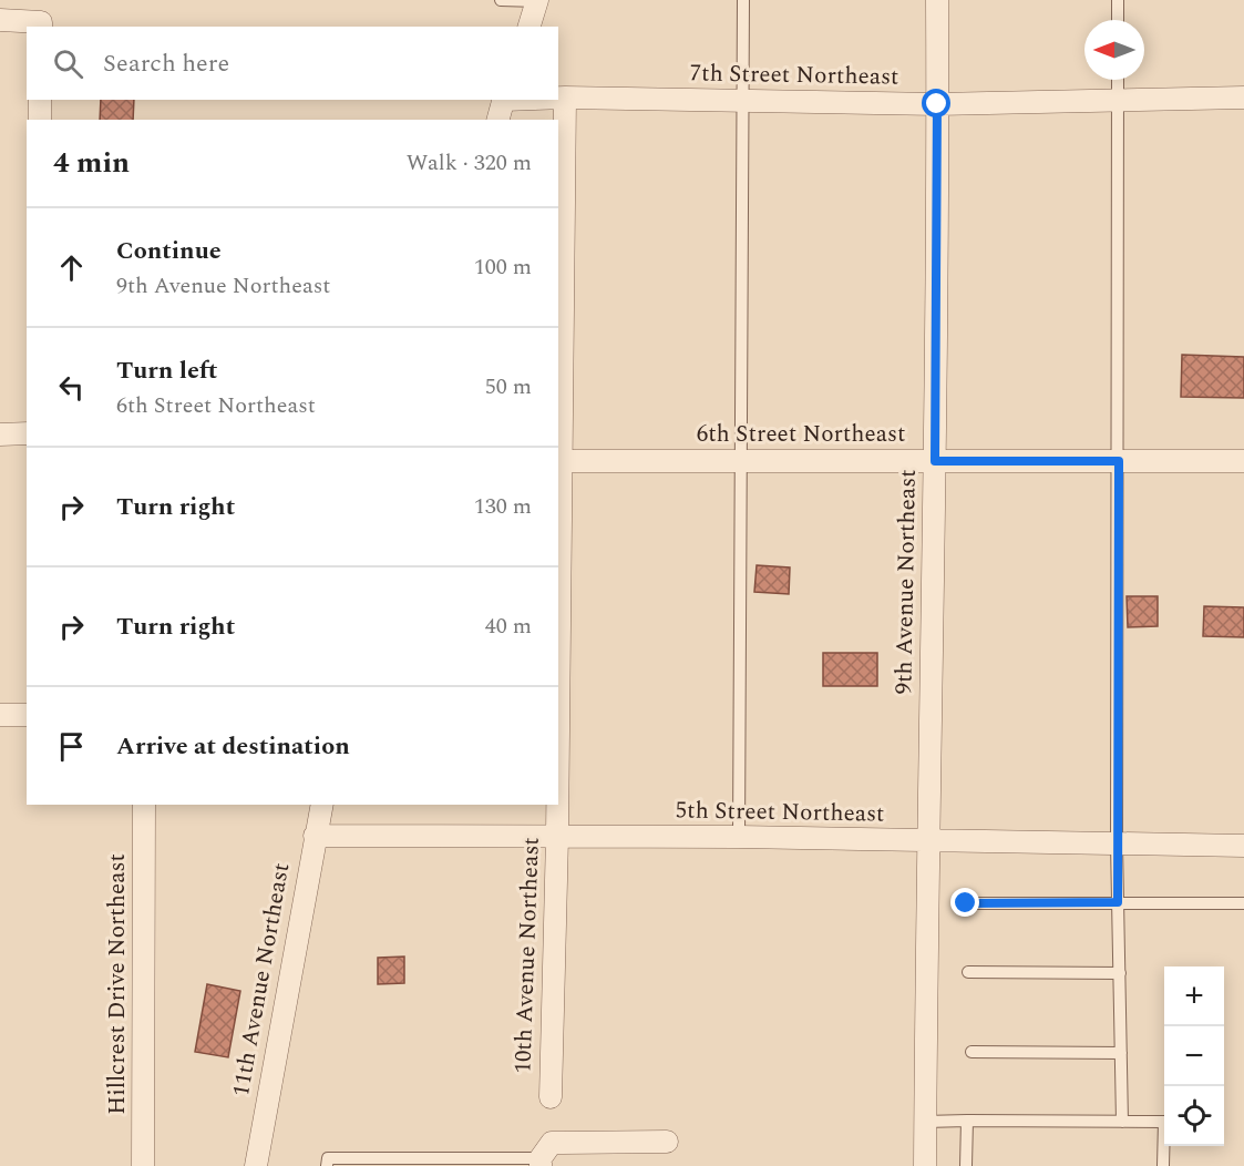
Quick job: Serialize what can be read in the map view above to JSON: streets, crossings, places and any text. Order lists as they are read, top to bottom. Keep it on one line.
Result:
{"streets":{"street":["7th Street Northeast","6th Street Northeast","9th Avenue Northeast","5th Street Northeast","10th Avenue Northeast","11th Avenue Northeast","Hillcrest Drive Northeast"]},"crossings":[["7th Street Northeast","9th Avenue Northeast"],["7th Street Northeast","10th Avenue Northeast"],["6th Street Northeast","9th Avenue Northeast"],["6th Street Northeast","10th Avenue Northeast"],["9th Avenue Northeast","5th Street Northeast"],["5th Street Northeast","10th Avenue Northeast"],["5th Street Northeast","11th Avenue Northeast"]],"north":"left","page":{"search":"Search here","heading":["4 min","Walk · 320 m"],"list":[["Continue","9th Avenue Northeast","100 m"],["Turn left","6th Street Northeast","50 m"],["Turn right","130 m"],["Turn right","40 m"],"Arrive at destination"],"map_buttons":["+","−"]}}
